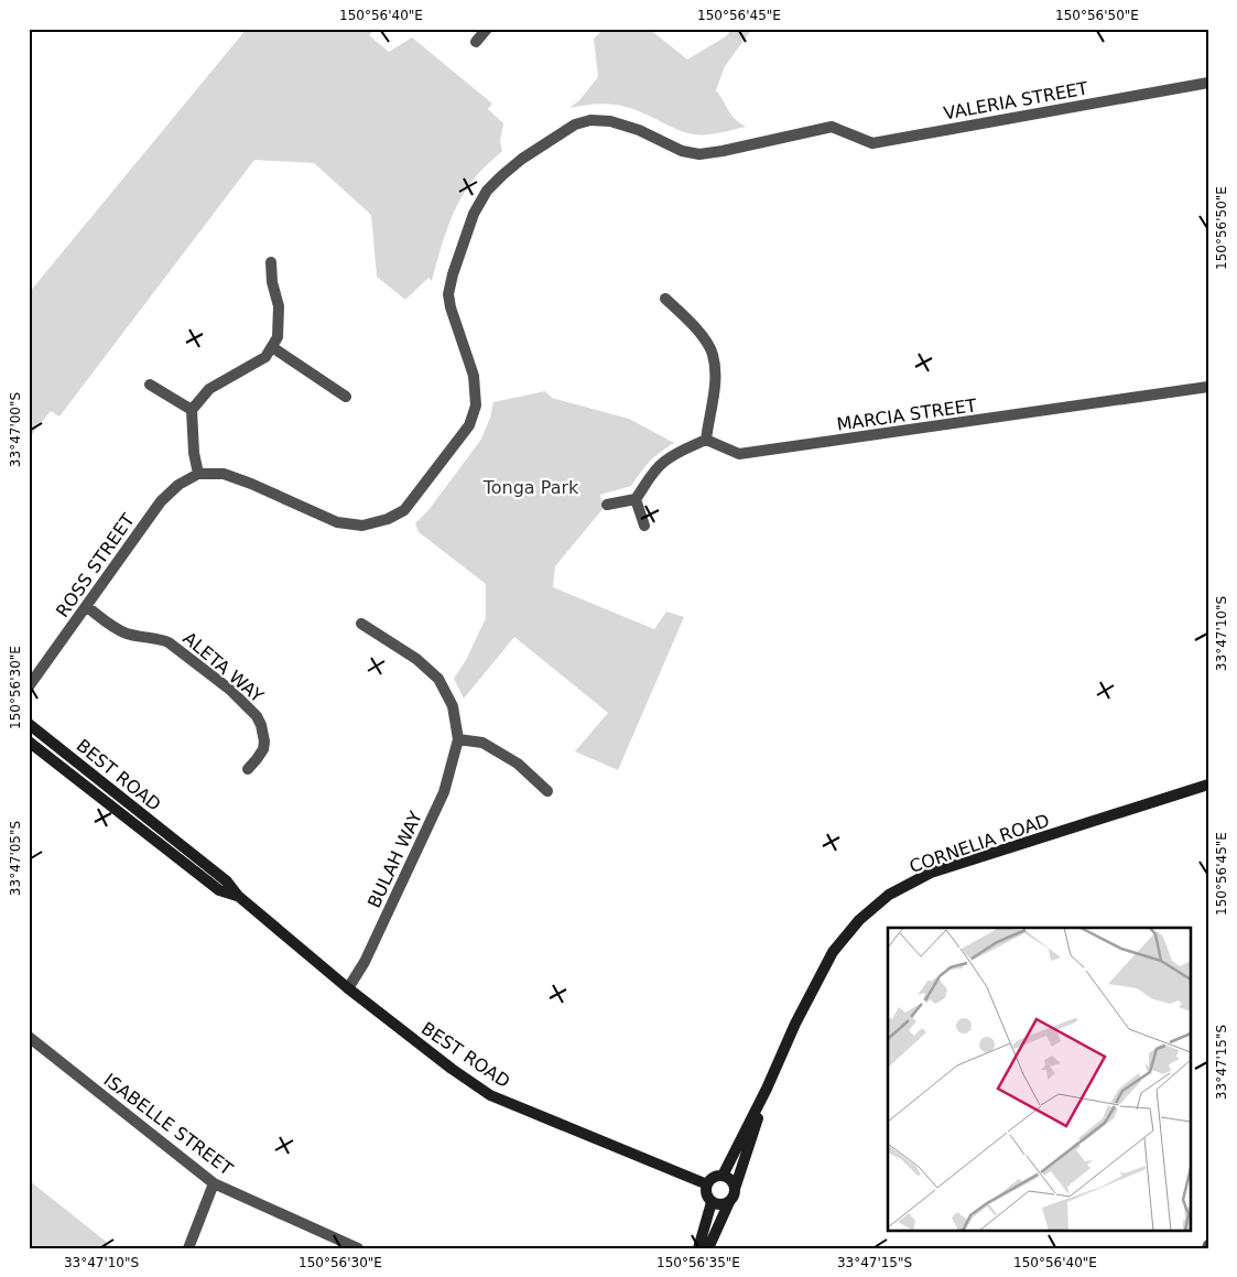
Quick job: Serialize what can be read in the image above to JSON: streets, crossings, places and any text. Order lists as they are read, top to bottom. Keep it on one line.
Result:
{"streets":{"main road":["BEST ROAD","CORNELIA ROAD"],"street":["VALERIA STREET","MARCIA STREET","ROSS STREET","ALETA WAY","BULAH WAY","ISABELLE STREET"]},"crossings":[["VALERIA STREET","ROSS STREET"],["ROSS STREET","ALETA WAY"],["BEST ROAD","CORNELIA ROAD"],["BEST ROAD","BULAH WAY"]],"parks":["Tonga Park"],"coordinates":["150°56'40\"E","150°56'45\"E","150°56'50\"E","33°47'00\"S","33°47'10\"S","150°56'30\"E","33°47'05\"S","33°47'15\"S","150°56'35\"E"]}
